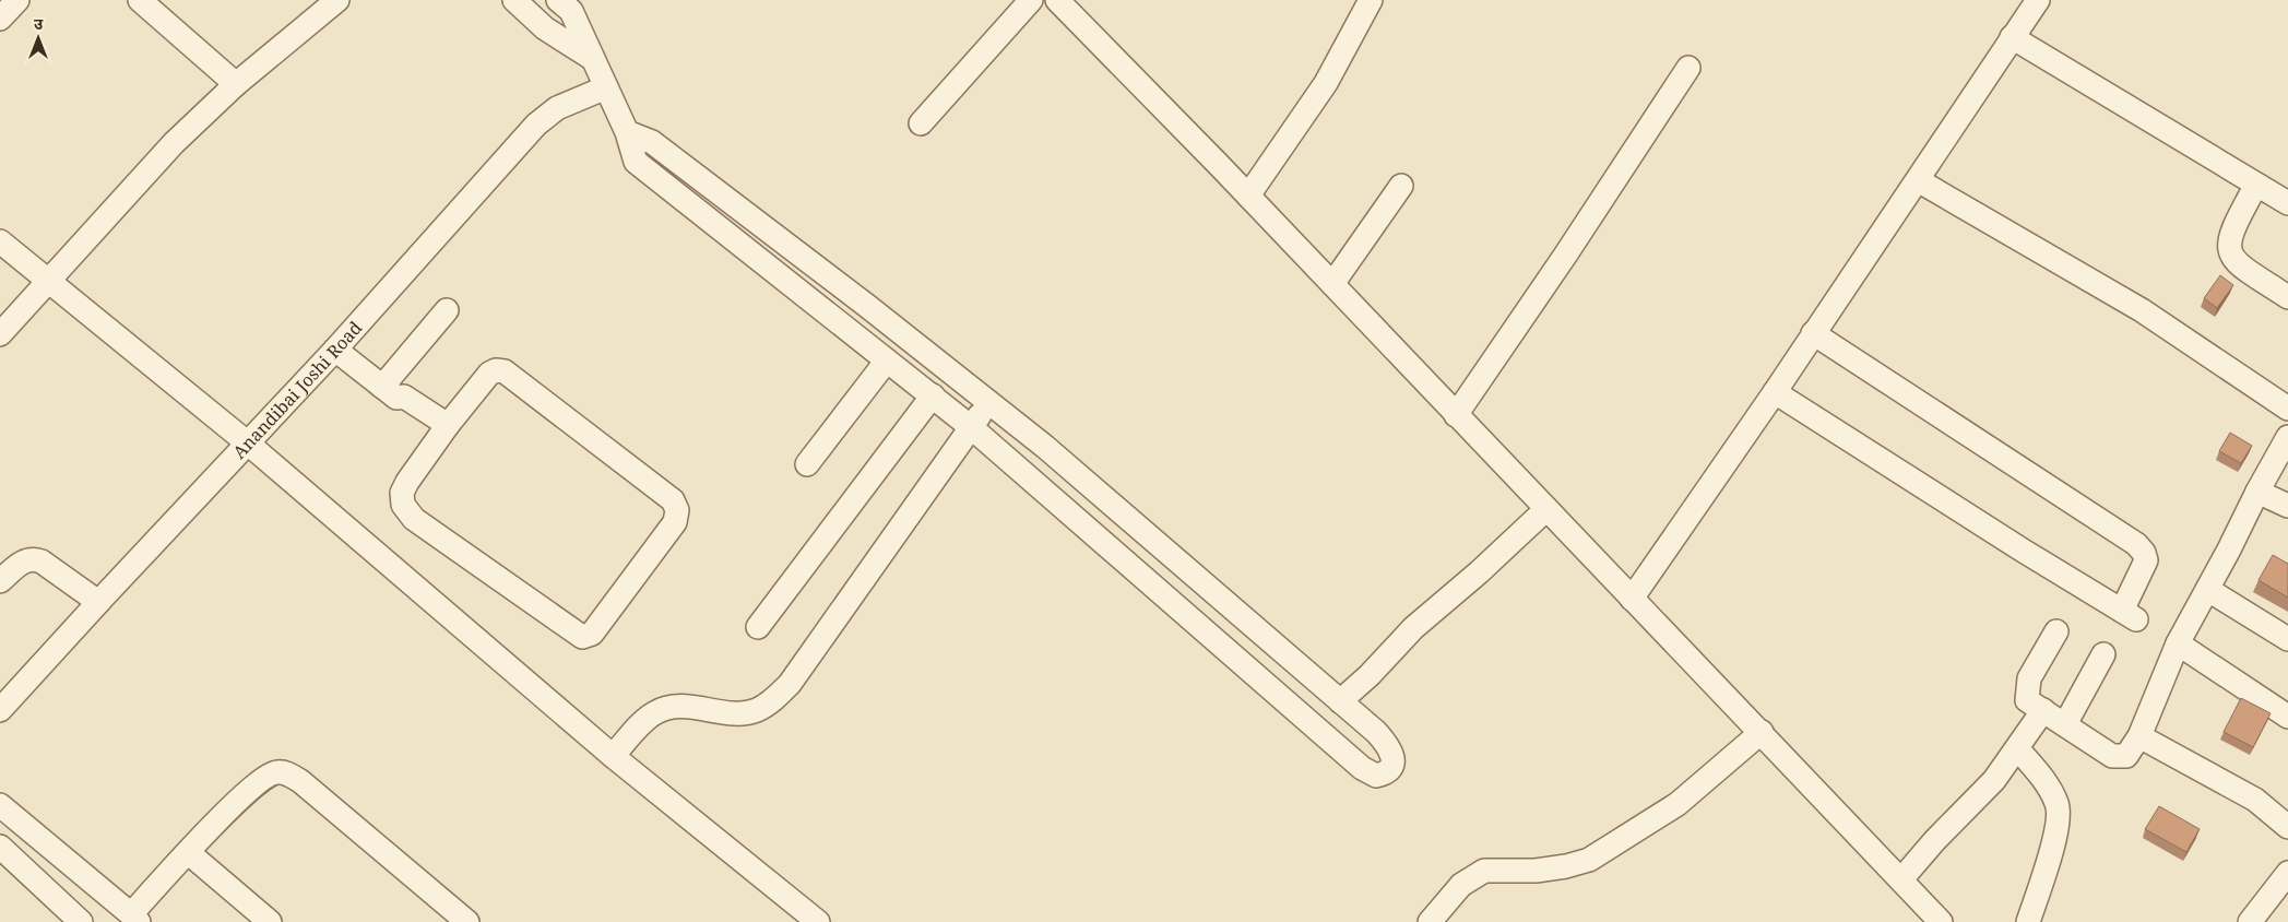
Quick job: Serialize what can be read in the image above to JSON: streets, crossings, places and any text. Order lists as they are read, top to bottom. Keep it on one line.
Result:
{"streets":{"street":["Anandibai Joshi Road"]},"north":"top"}
